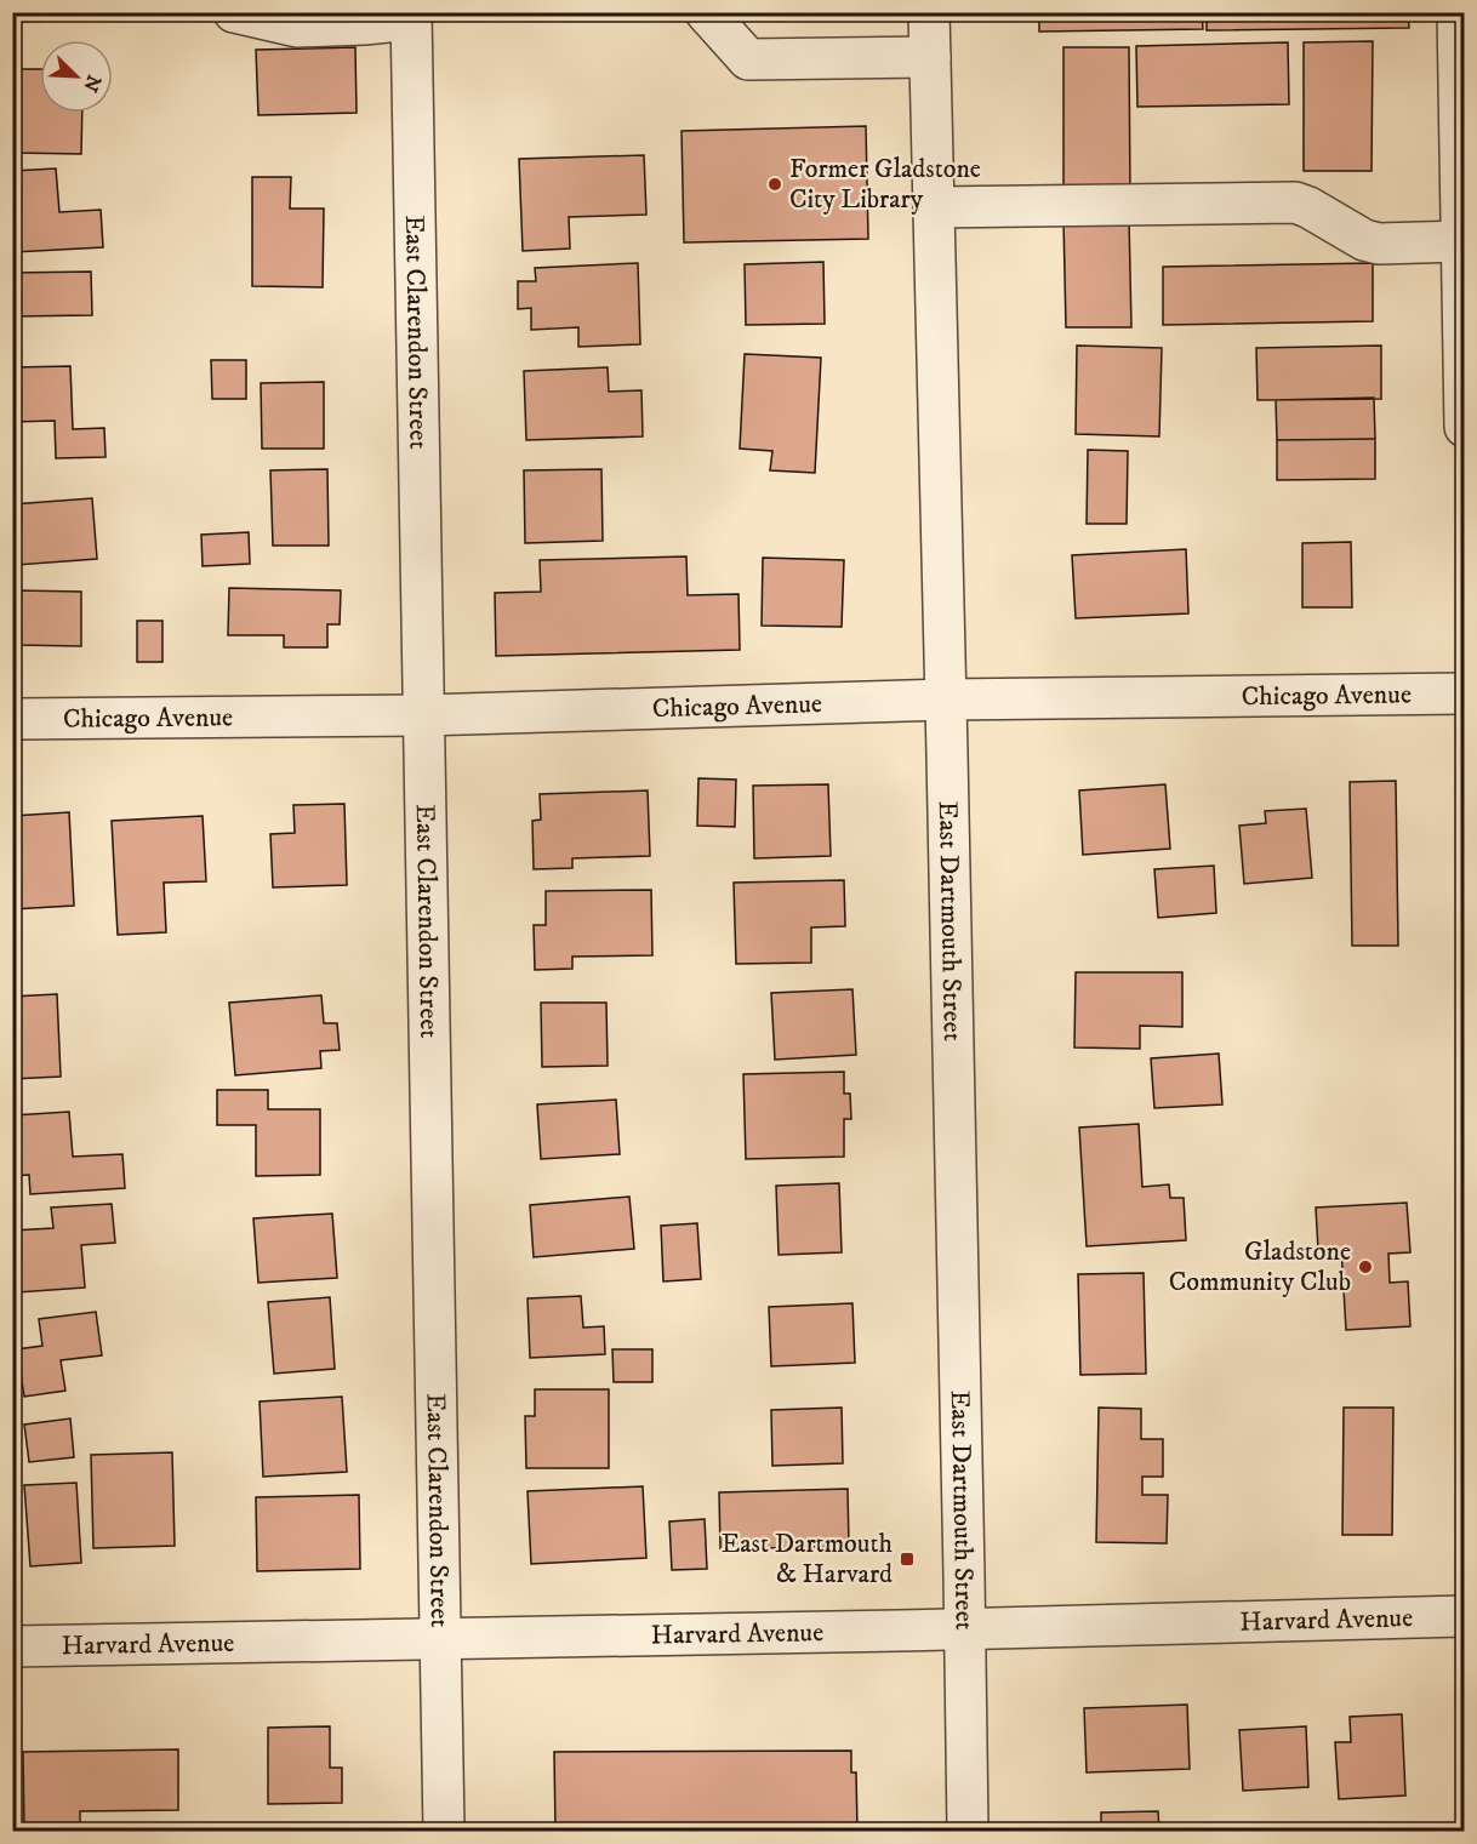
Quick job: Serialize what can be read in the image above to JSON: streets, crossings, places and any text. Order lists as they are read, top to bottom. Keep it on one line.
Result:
{"streets":{"street":["East Clarendon Street","Chicago Avenue","East Dartmouth Street","Harvard Avenue"]},"crossings":[["East Clarendon Street","Chicago Avenue"],["East Clarendon Street","Harvard Avenue"],["Chicago Avenue","East Dartmouth Street"],["East Dartmouth Street","Harvard Avenue"]],"places":{"other":["Former Gladstone City Library","Gladstone Community Club"],"transit":["East Dartmouth & Harvard"]},"north":"bottom right"}
